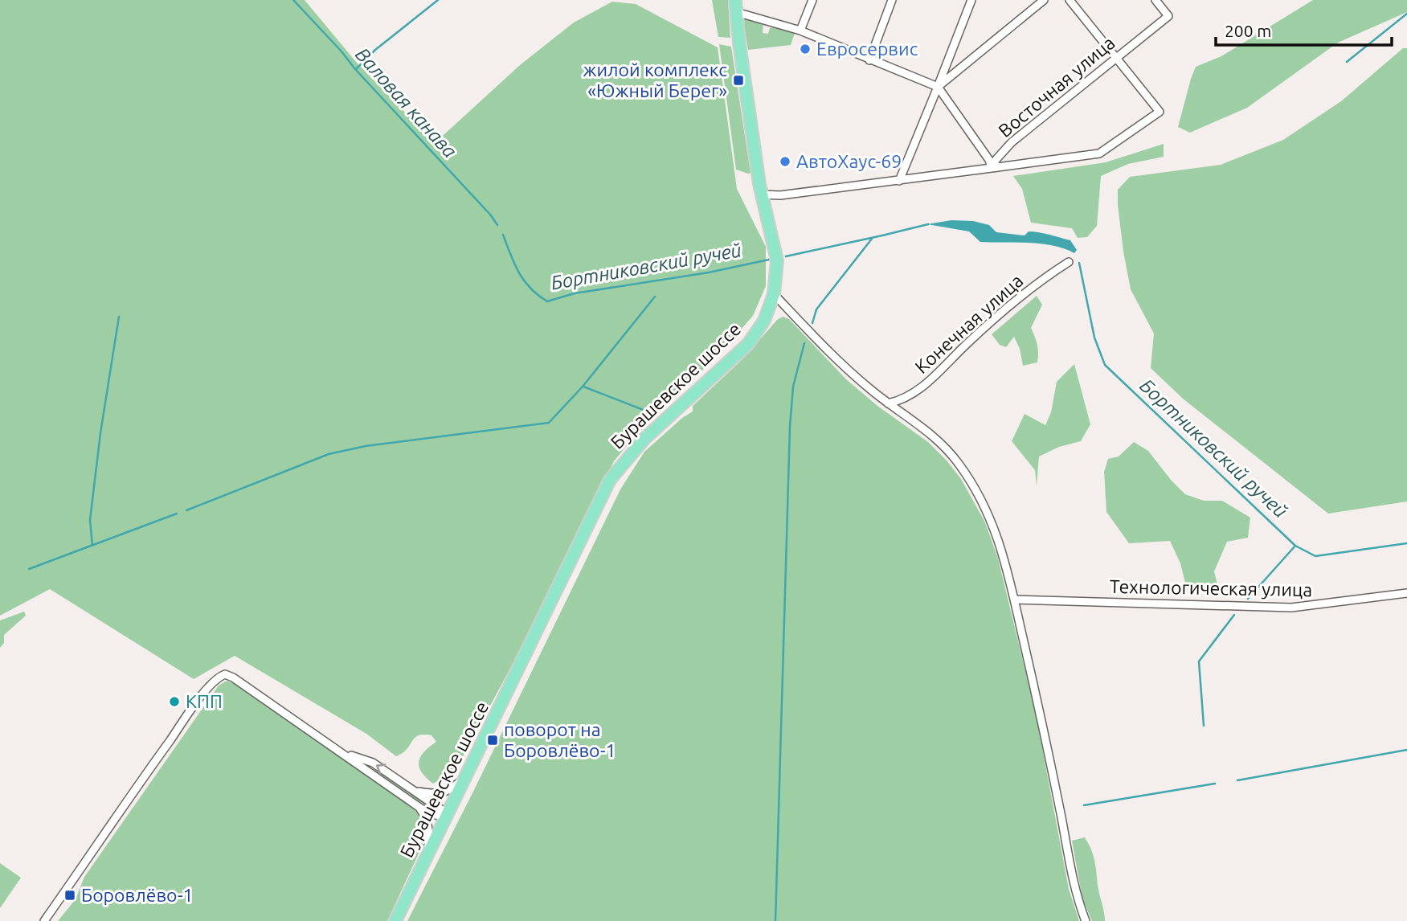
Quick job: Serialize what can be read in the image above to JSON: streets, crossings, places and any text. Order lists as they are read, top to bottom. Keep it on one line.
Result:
{"streets":{"main road":["Бурашевское шоссе"],"street":["Восточная улица","Конечная улица","Технологическая улица"]},"water":["Валовая канава","Бортниковский ручей"],"places":{"other":["Евросервис","АвтоХаус-69","КПП"],"transit":["жилой комплекс «Южный Берег»","поворот на Боровлёво-1","Боровлёво-1"]},"scale_bar":"200 m"}
